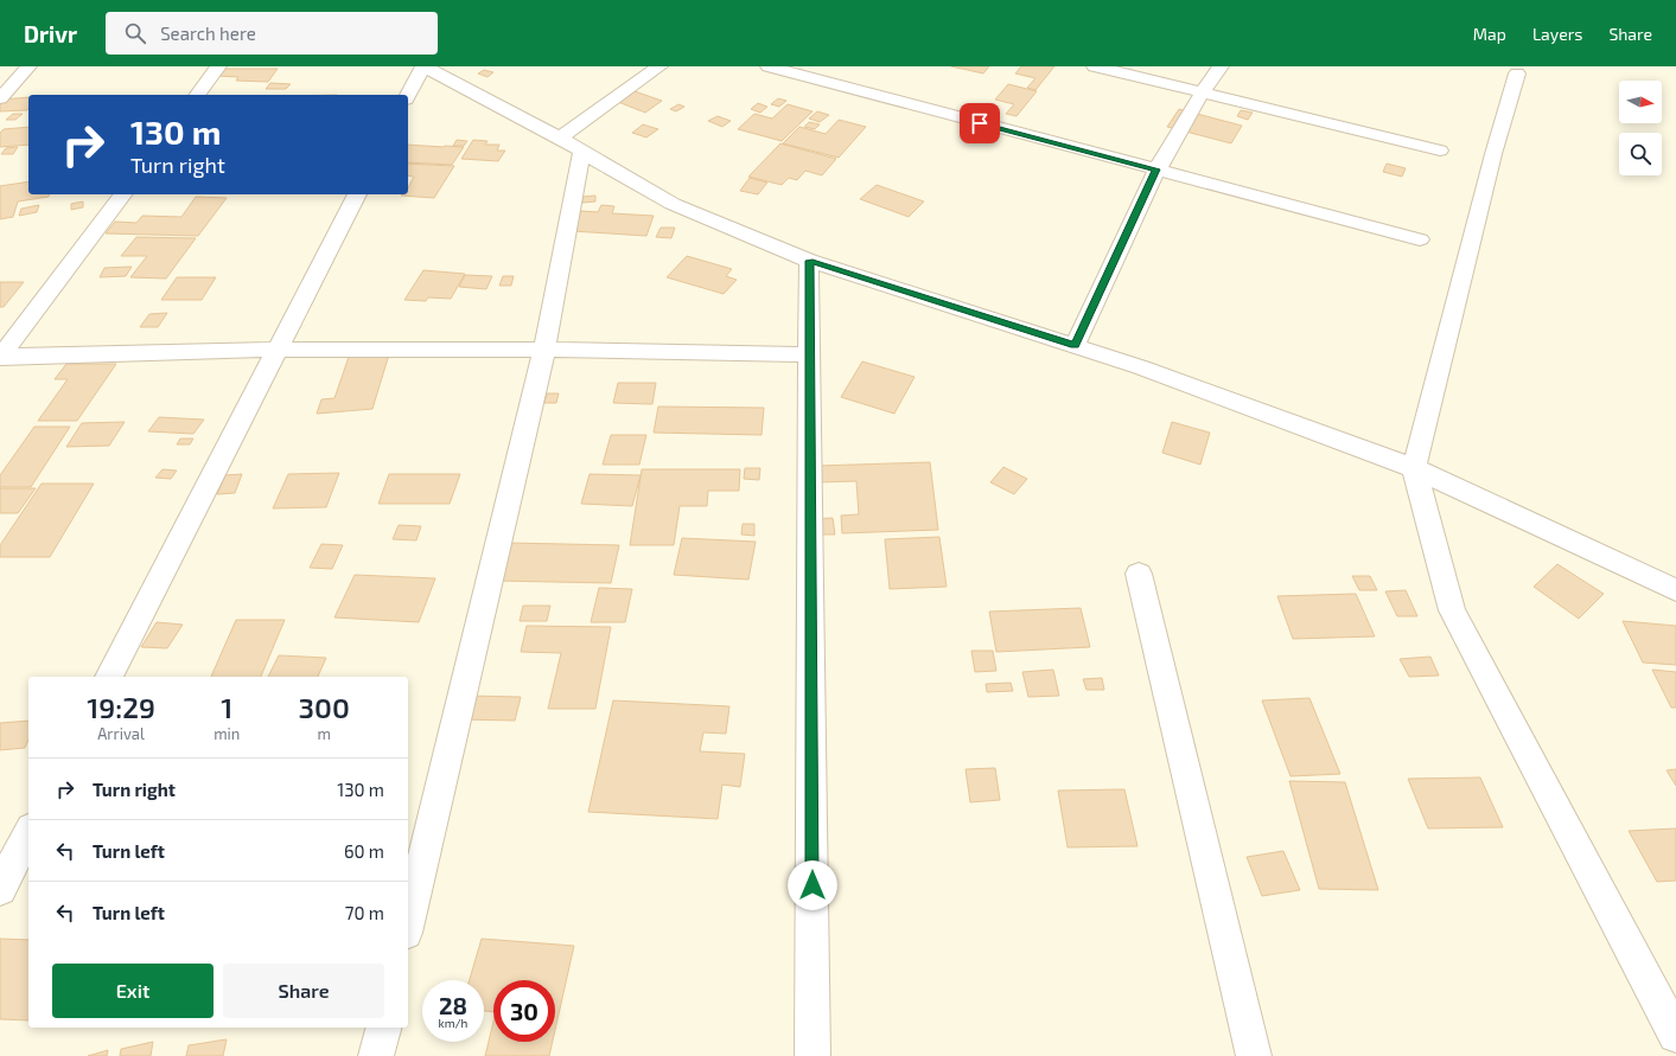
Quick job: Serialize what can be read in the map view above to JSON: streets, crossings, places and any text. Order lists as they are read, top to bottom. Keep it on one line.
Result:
{"north":"right","page":{"header":"Drivr","search":"Search here","nav":["Map","Layers","Share"],"turn":["130 m","Turn right"],"eta":["19:29","Arrival","1","min","300","m"],"list":[{"name":"Turn right","value":"130 m"},{"name":"Turn left","value":"60 m"},{"name":"Turn left","value":"70 m"}],"buttons":["Exit","Share"],"speed":"28 km/h","limit":"30"}}
